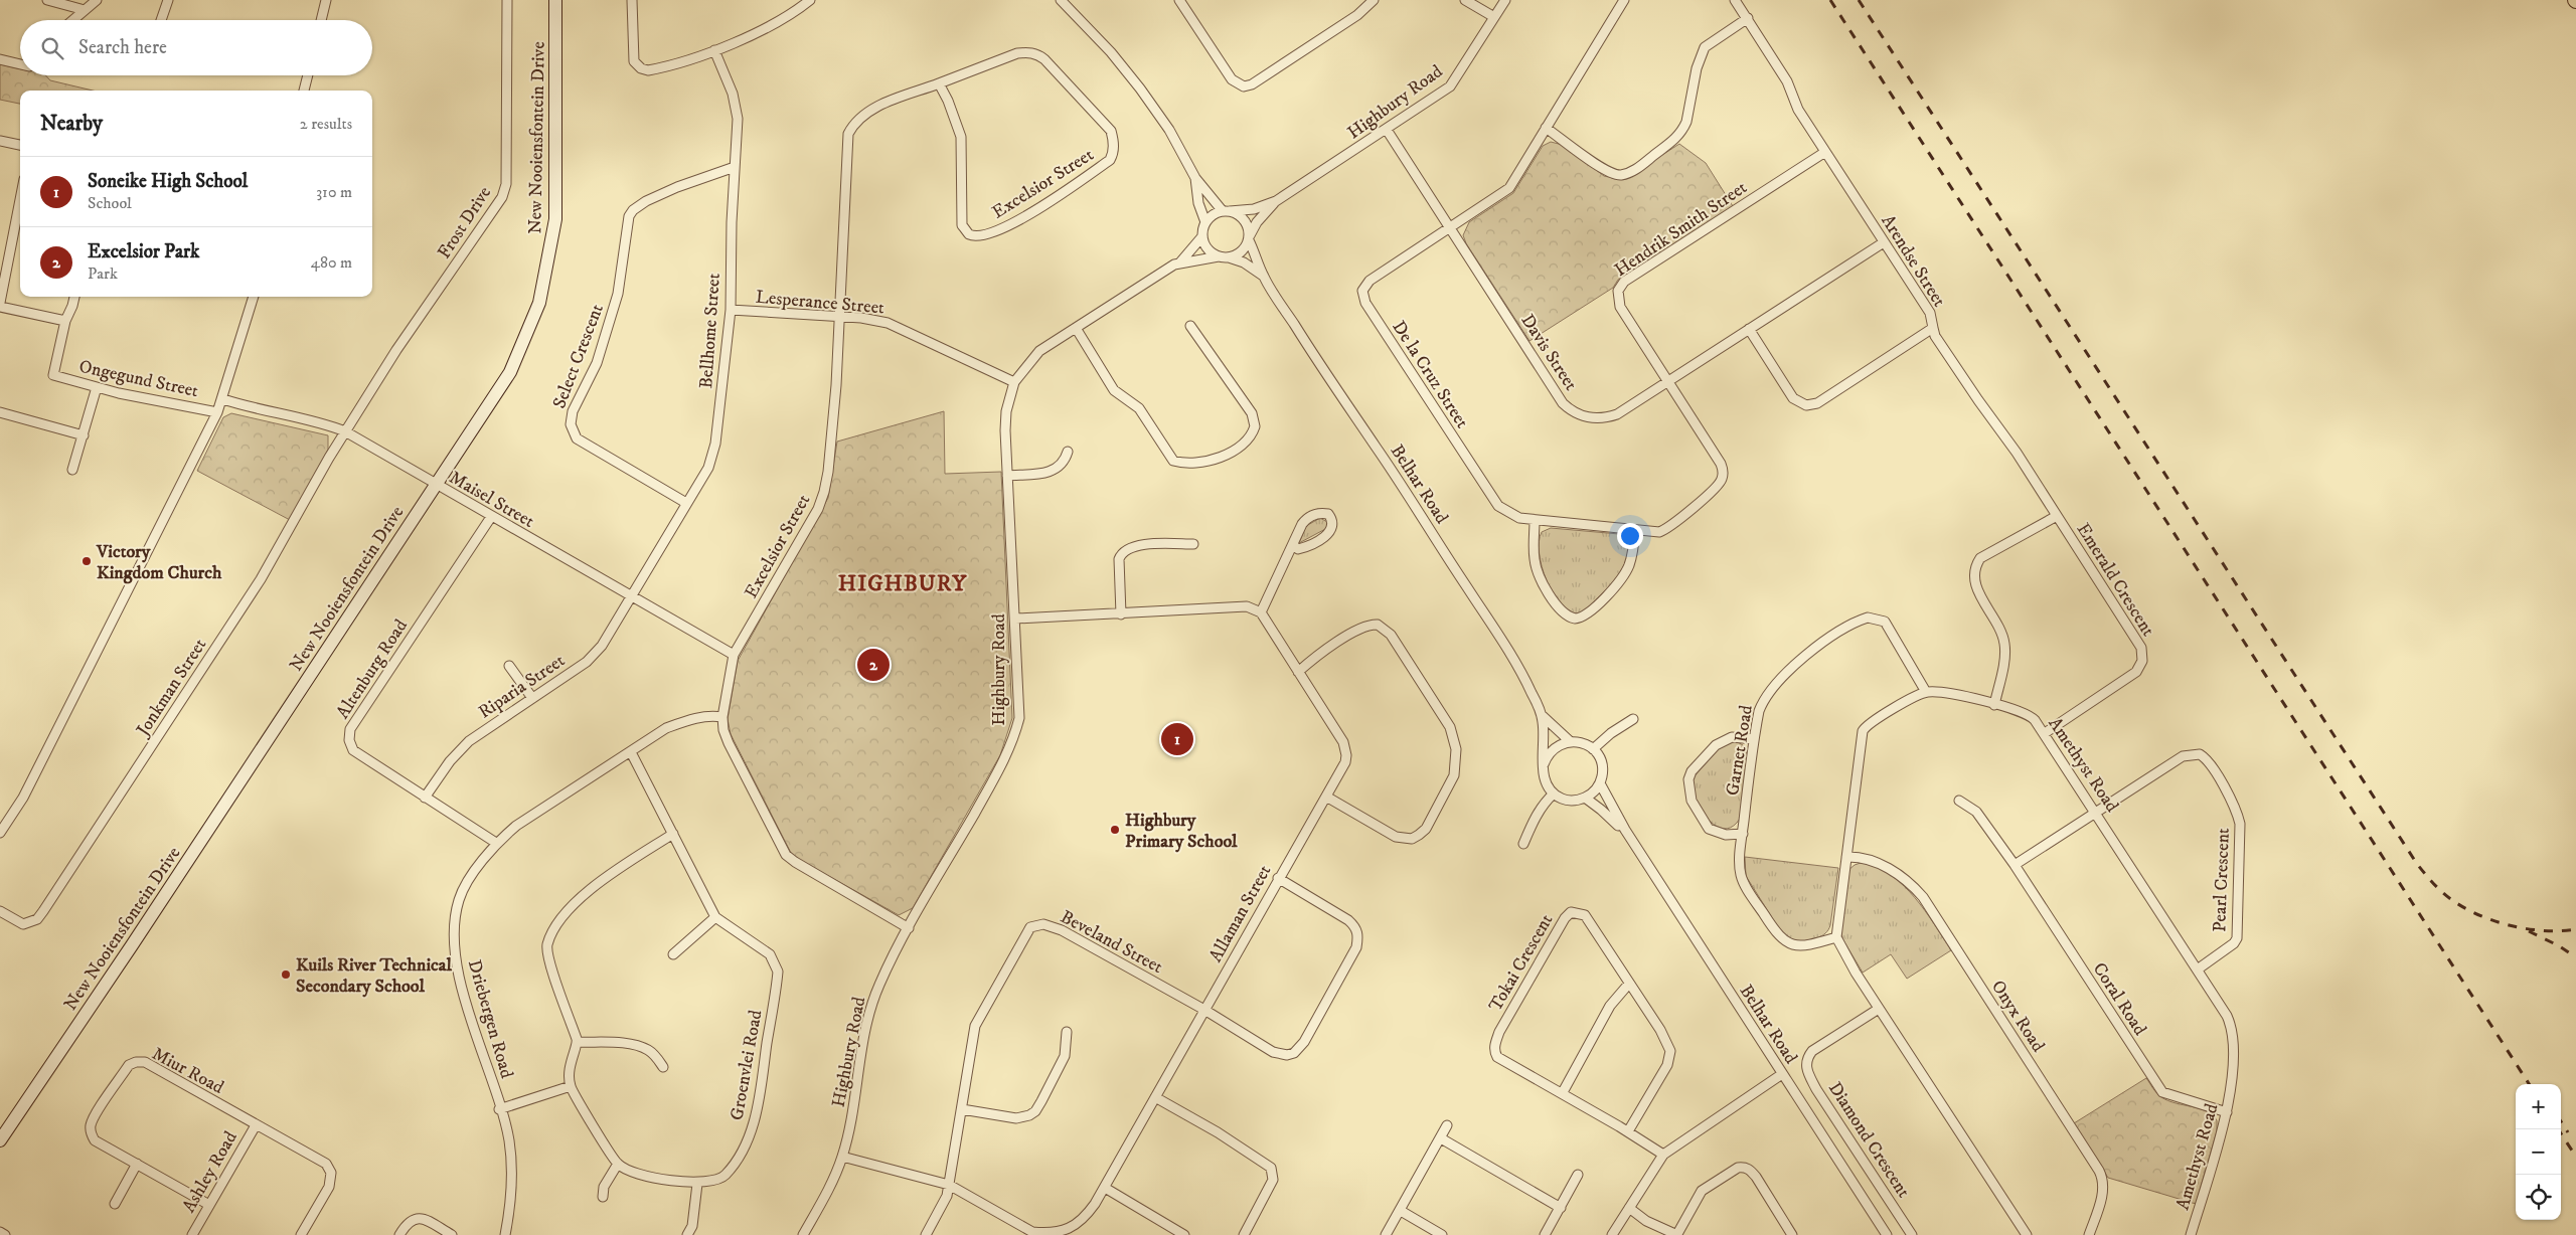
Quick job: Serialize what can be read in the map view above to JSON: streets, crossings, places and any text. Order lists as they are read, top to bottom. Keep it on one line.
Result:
{"streets":{"street":["Highbury Road","New Nooiensfontein Drive","Excelsior Street","Frost Drive","Hendrik Smith Street","Arendse Street","Lesperance Street","Bellhome Street","Davis Street","Select Crescent","De la Cruz Street","Ongegund Street","Belhar Road","Maisel Street","Emerald Crescent","Altenburg Road","Riparia Street","Jonkman Street","Garnet Road","Amethyst Road","Pearl Crescent","Allaman Street","Beveland Street","Tokai Crescent","Coral Road","Onyx Road","Driebergen Road","Groenvlei Road","Miur Road","Diamond Crescent","Ashley Road"]},"crossings":[["Highbury Road","Excelsior Street"],["Highbury Road","Lesperance Street"],["Highbury Road","Davis Street"],["Highbury Road","Belhar Road"],["Highbury Road","Allaman Street"],["New Nooiensfontein Drive","Maisel Street"],["Excelsior Street","Lesperance Street"],["Excelsior Street","Maisel Street"],["Excelsior Street","Driebergen Road"],["Frost Drive","Maisel Street"],["Frost Drive","Jonkman Street"],["Hendrik Smith Street","Arendse Street"],["Hendrik Smith Street","Davis Street"],["Hendrik Smith Street","De la Cruz Street"],["Arendse Street","Davis Street"],["Lesperance Street","Bellhome Street"],["Bellhome Street","Select Crescent"],["Bellhome Street","Maisel Street"],["Bellhome Street","Riparia Street"],["Davis Street","De la Cruz Street"],["Maisel Street","Altenburg Road"],["Maisel Street","Riparia Street"],["Maisel Street","Jonkman Street"],["Emerald Crescent","Amethyst Road"],["Altenburg Road","Riparia Street"],["Altenburg Road","Driebergen Road"],["Garnet Road","Amethyst Road"],["Amethyst Road","Pearl Crescent"],["Amethyst Road","Coral Road"],["Allaman Street","Beveland Street"],["Driebergen Road","Groenvlei Road"],["Miur Road","Ashley Road"]],"districts":["HIGHBURY"],"places":["Victory Kingdom Church","Highbury Primary School","Kuils River Technical Secondary School"],"page":{"search":"Search here","heading":["Nearby","2 results"],"list":[{"mark":"1","name":"Soneike High School","note":"School","value":"310 m"},{"mark":"2","name":"Excelsior Park","note":"Park","value":"480 m"}],"pins":["2","1"],"map_buttons":["+","−"]}}
